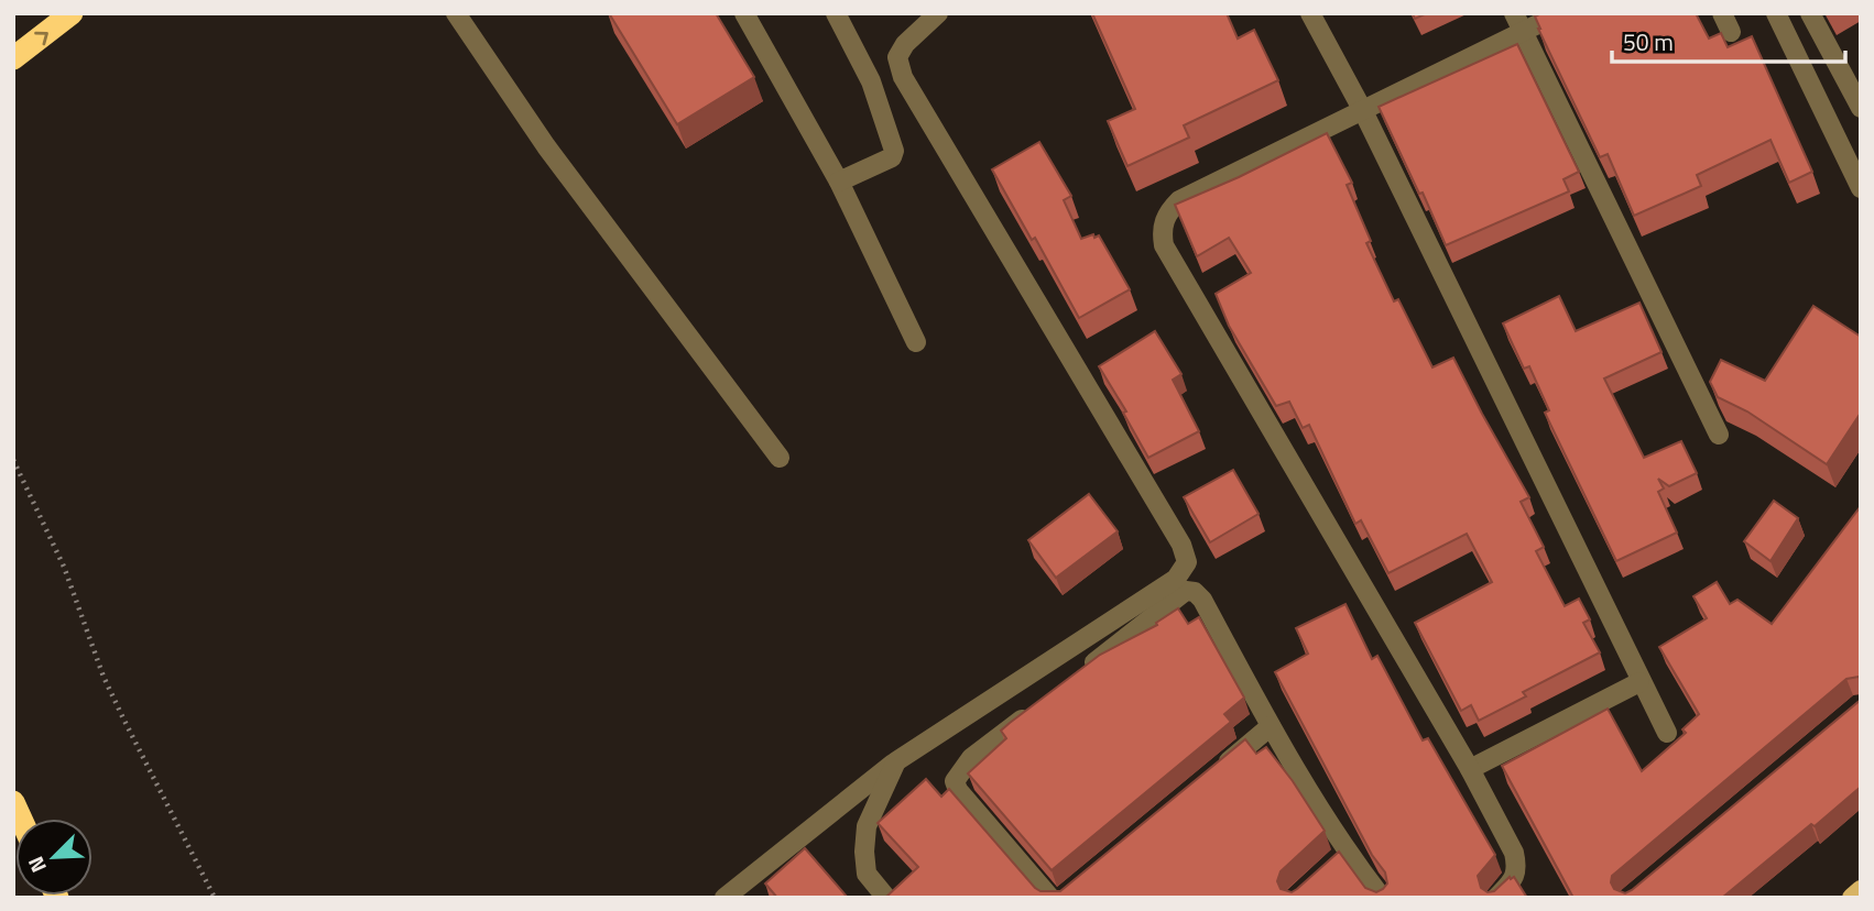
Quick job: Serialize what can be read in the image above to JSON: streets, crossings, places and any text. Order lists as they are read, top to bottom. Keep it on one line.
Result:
{"scale_bar":"50 m","north":"bottom left"}
